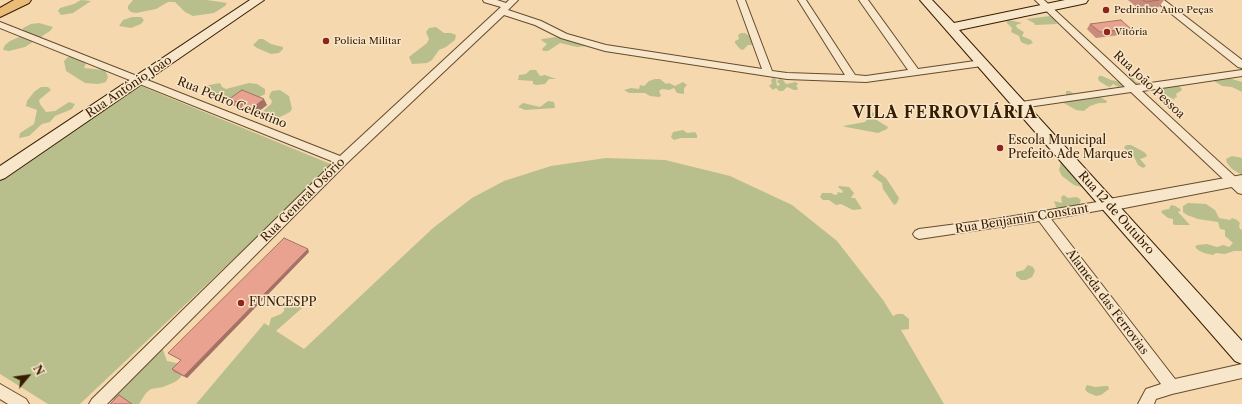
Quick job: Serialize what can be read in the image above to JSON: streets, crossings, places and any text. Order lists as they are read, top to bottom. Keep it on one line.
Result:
{"streets":{"main road":["Rua Antônio João","Rua 12 de Outubro"],"street":["Rua João Pessoa","Rua Pedro Celestino","Rua General Osório","Rua Benjamin Constant","Alameda das Ferrovias"]},"crossings":[["Rua João Pessoa","Rua Benjamin Constant"],["Rua Antônio João","Rua Pedro Celestino"],["Rua Pedro Celestino","Rua General Osório"],["Rua 12 de Outubro","Rua Benjamin Constant"],["Rua Benjamin Constant","Alameda das Ferrovias"]],"districts":["VILA FERROVIÁRIA"],"places":["Pedrinho Auto Peças","Vitória","Policia Militar","Escola Municipal Prefeito Ade Marques","FUNCESPP"],"north":"top right"}
